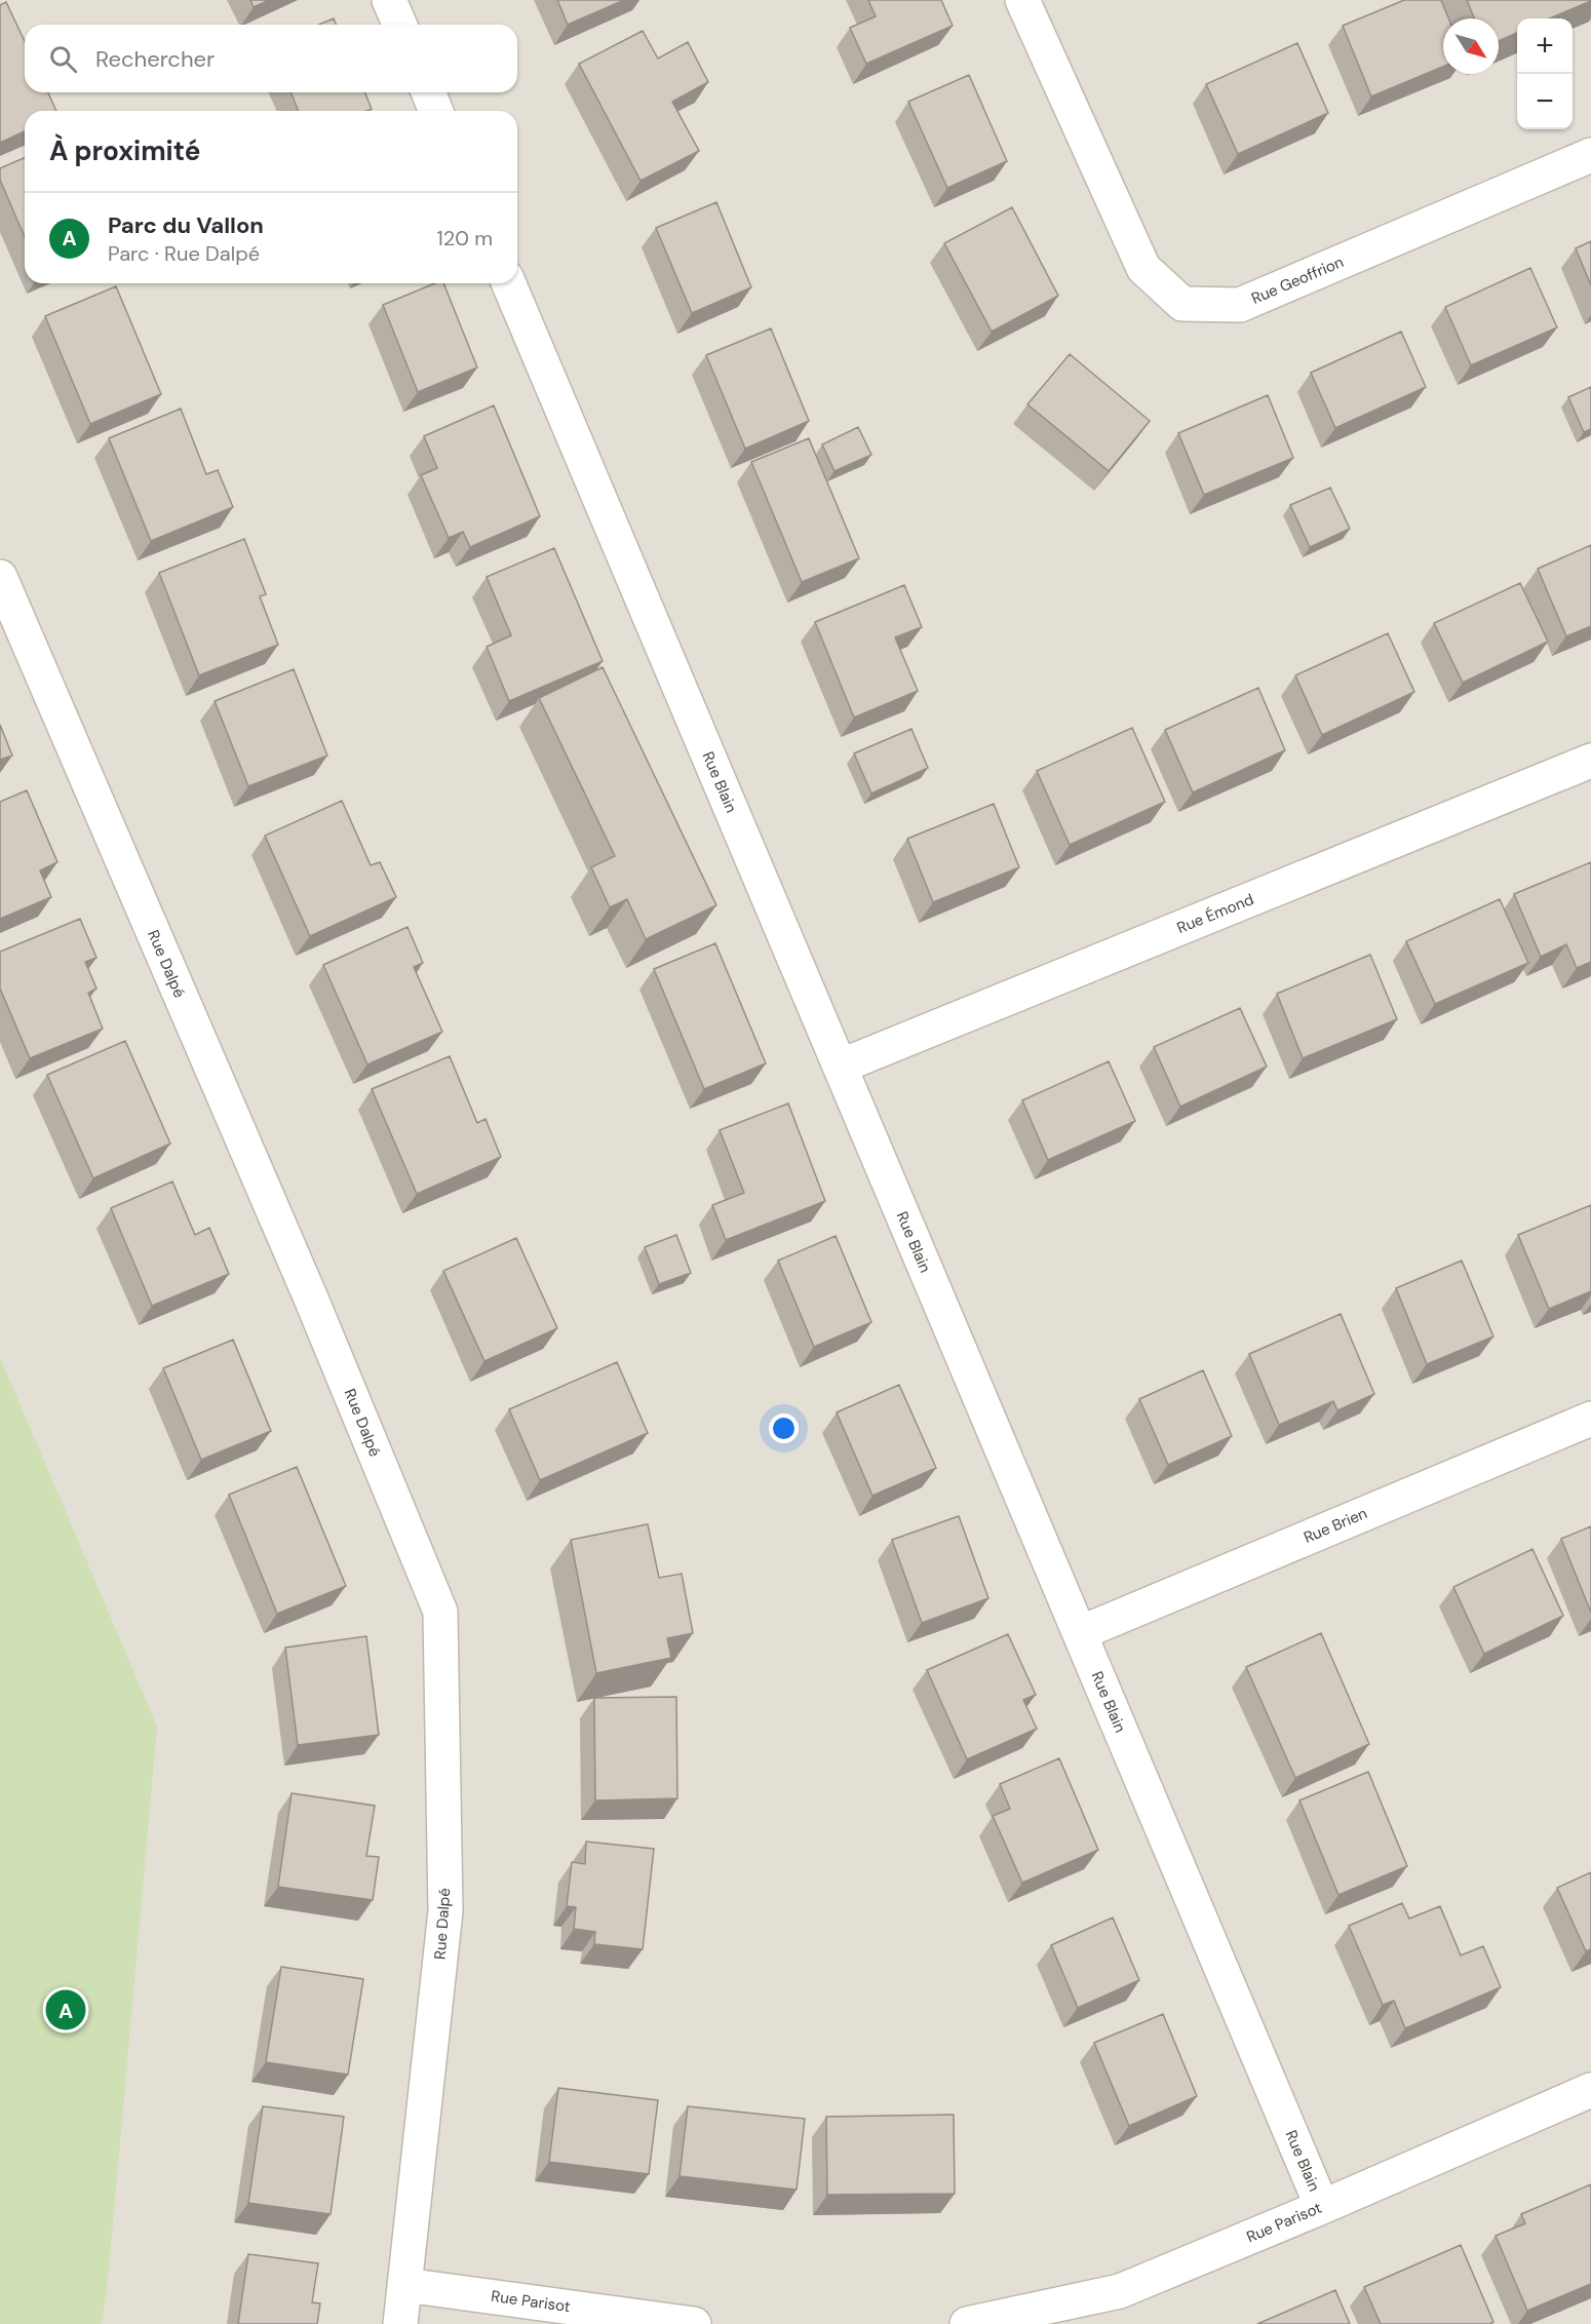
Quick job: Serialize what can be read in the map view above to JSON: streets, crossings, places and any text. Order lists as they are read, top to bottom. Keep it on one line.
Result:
{"streets":{"street":["Rue Geoffrion","Rue Blain","Rue Émond","Rue Dalpé","Rue Brien","Rue Parisot"]},"crossings":[["Rue Blain","Rue Émond"],["Rue Blain","Rue Brien"],["Rue Blain","Rue Parisot"],["Rue Dalpé","Rue Parisot"]],"north":"bottom right","page":{"map_buttons":["+","−"],"search":"Rechercher","heading":"À proximité","list":[{"mark":"A","name":"Parc du Vallon","note":"Parc · Rue Dalpé","value":"120 m"}],"pins":"A"}}
